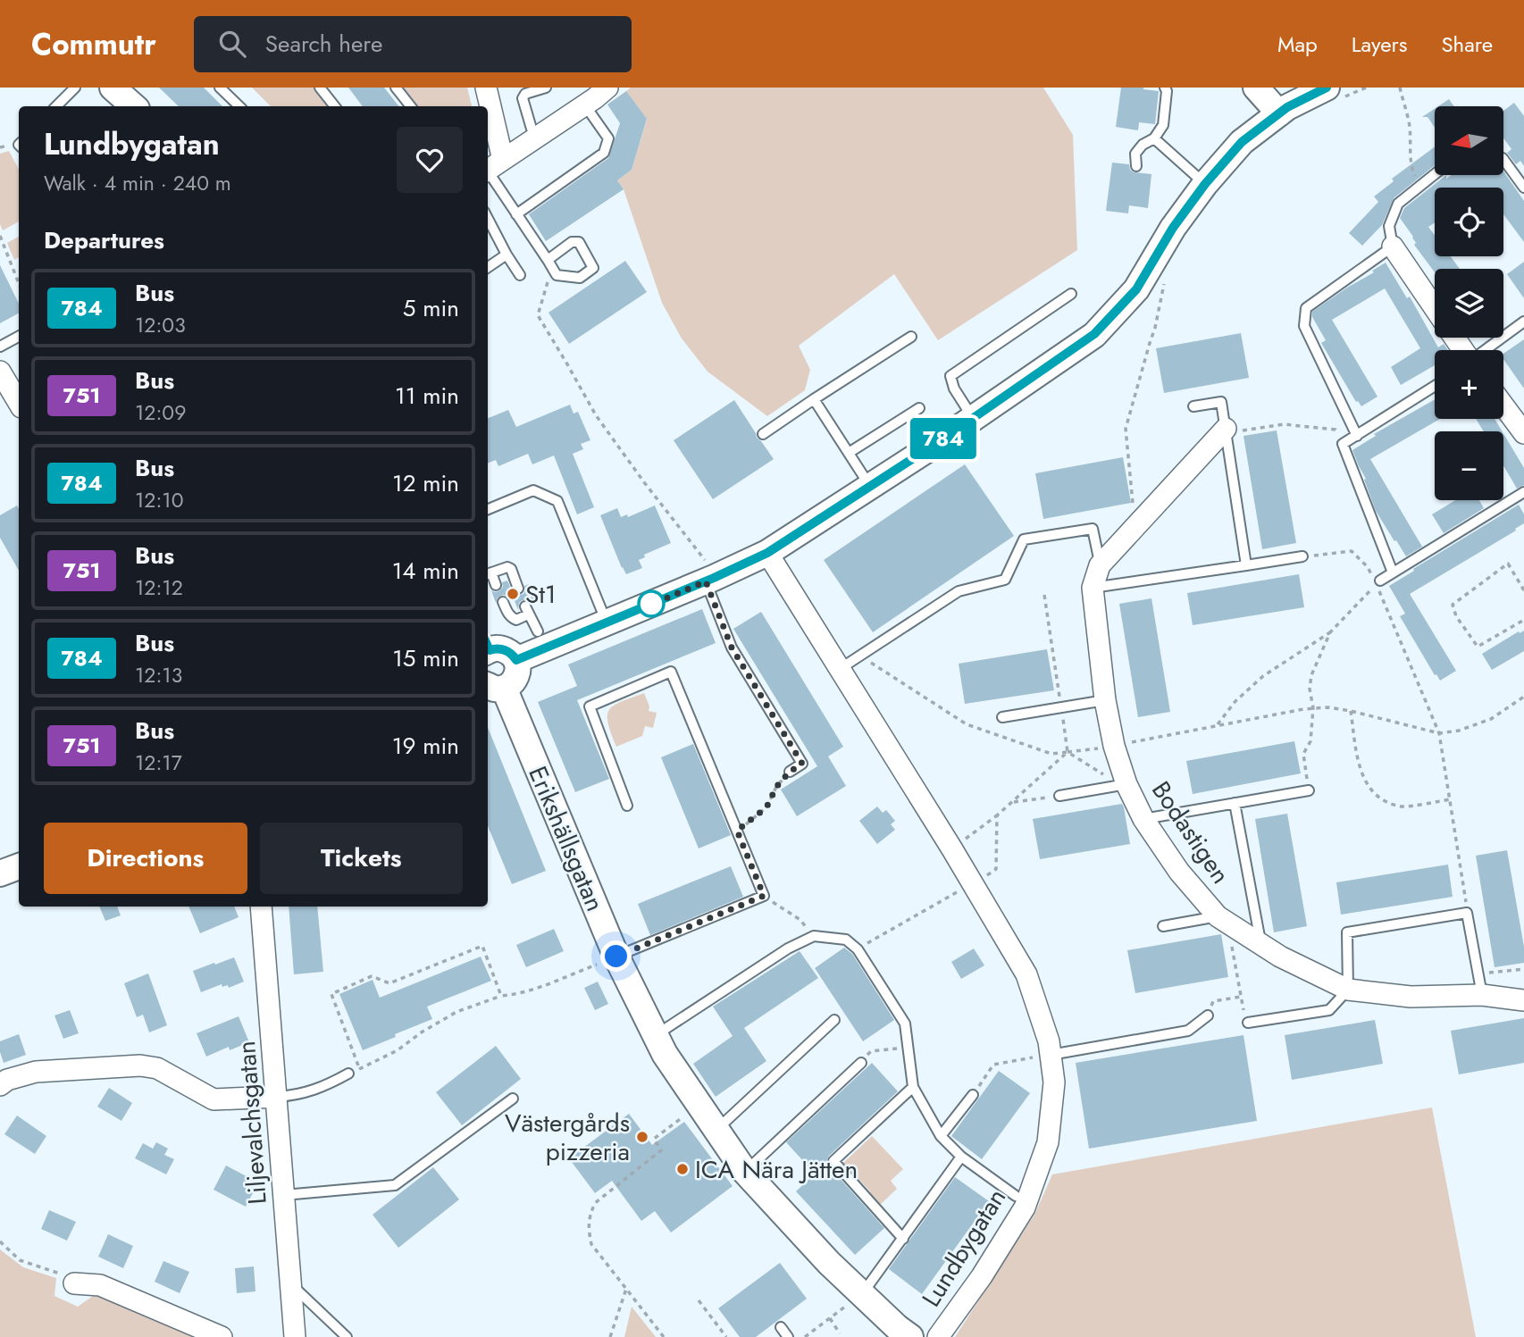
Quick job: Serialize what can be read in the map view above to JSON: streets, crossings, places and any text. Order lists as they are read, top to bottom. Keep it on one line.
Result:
{"streets":{"street":["Bodastigen","Erikshällsgatan","Liljevalchsgatan","Lundbygatan"]},"places":["St1","Västergårds pizzeria","ICA Nära Jätten"],"lines":["bus line 784"],"north":"left","page":{"header":"Commutr","search":"Search here","nav":["Map","Layers","Share"],"on_map":"784","map_buttons":["+","−"],"heading":[["Lundbygatan","Walk · 4 min · 240 m"],"Departures"],"list":[{"mark":"784","name":"Bus","note":"12:03","value":"5 min"},{"mark":"751","name":"Bus","note":"12:09","value":"11 min"},{"mark":"784","name":"Bus","note":"12:10","value":"12 min"},{"mark":"751","name":"Bus","note":"12:12","value":"14 min"},{"mark":"784","name":"Bus","note":"12:13","value":"15 min"},{"mark":"751","name":"Bus","note":"12:17","value":"19 min"}],"buttons":["Directions","Tickets"]}}
